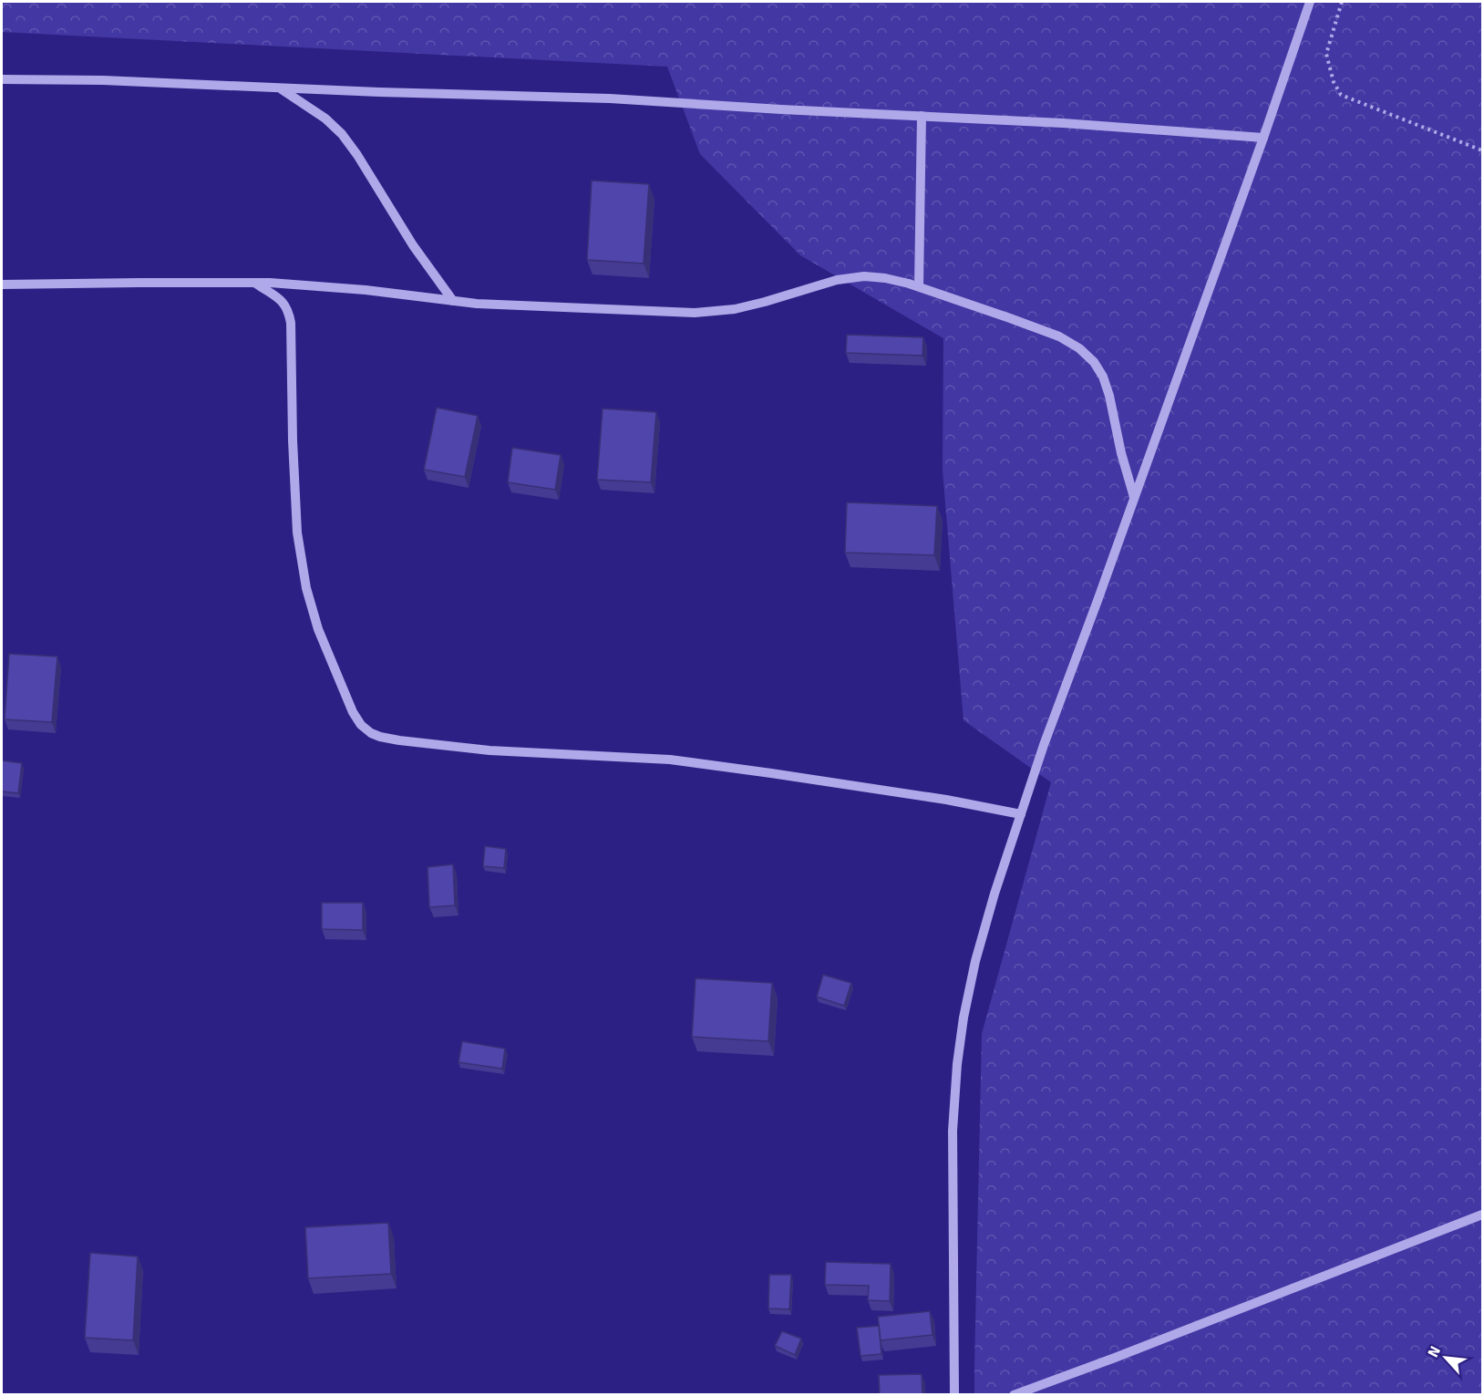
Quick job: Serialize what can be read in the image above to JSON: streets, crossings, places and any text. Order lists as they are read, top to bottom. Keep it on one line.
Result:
{"north":"top left"}
